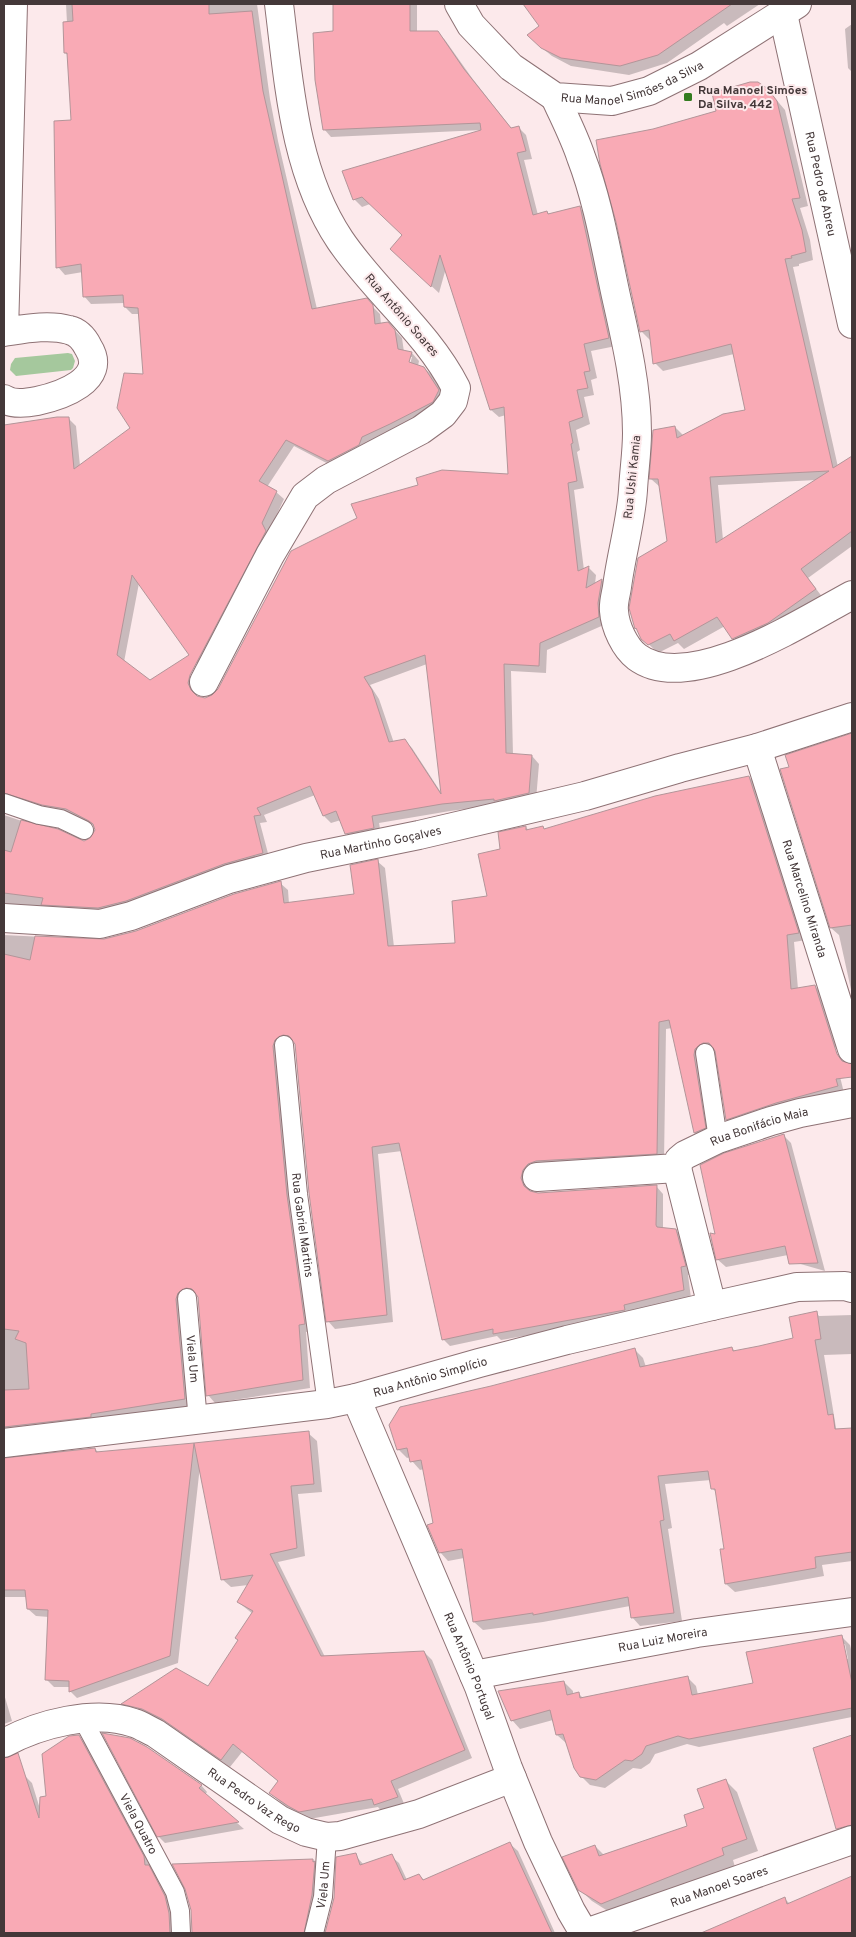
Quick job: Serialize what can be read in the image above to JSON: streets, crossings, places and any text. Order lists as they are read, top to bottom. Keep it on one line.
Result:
{"streets":{"street":["Rua Manoel Simões da Silva","Rua Pedro de Abreu","Rua Antônio Soares","Rua Ushi Kamia","Rua Martinho Goçalves","Rua Marcelino Miranda","Rua Bonifácio Maia","Rua Antônio Simplício","Rua Luiz Moreira","Rua Antônio Portugal","Rua Pedro Vaz Rego","Rua Manoel Soares"],"lane":["Rua Gabriel Martins","Viela Um","Viela Quatro"]},"crossings":[["Rua Manoel Simões da Silva","Rua Pedro de Abreu"],["Rua Manoel Simões da Silva","Rua Ushi Kamia"],["Rua Martinho Goçalves","Rua Marcelino Miranda"],["Rua Gabriel Martins","Rua Antônio Simplício"],["Viela Um","Rua Antônio Simplício"],["Viela Um","Rua Pedro Vaz Rego"],["Rua Antônio Simplício","Rua Antônio Portugal"],["Rua Luiz Moreira","Rua Antônio Portugal"],["Rua Antônio Portugal","Rua Pedro Vaz Rego"],["Rua Antônio Portugal","Rua Manoel Soares"],["Rua Pedro Vaz Rego","Viela Quatro"]],"places":{"transit":["Rua Manoel Simões Da Silva, 442"]}}
